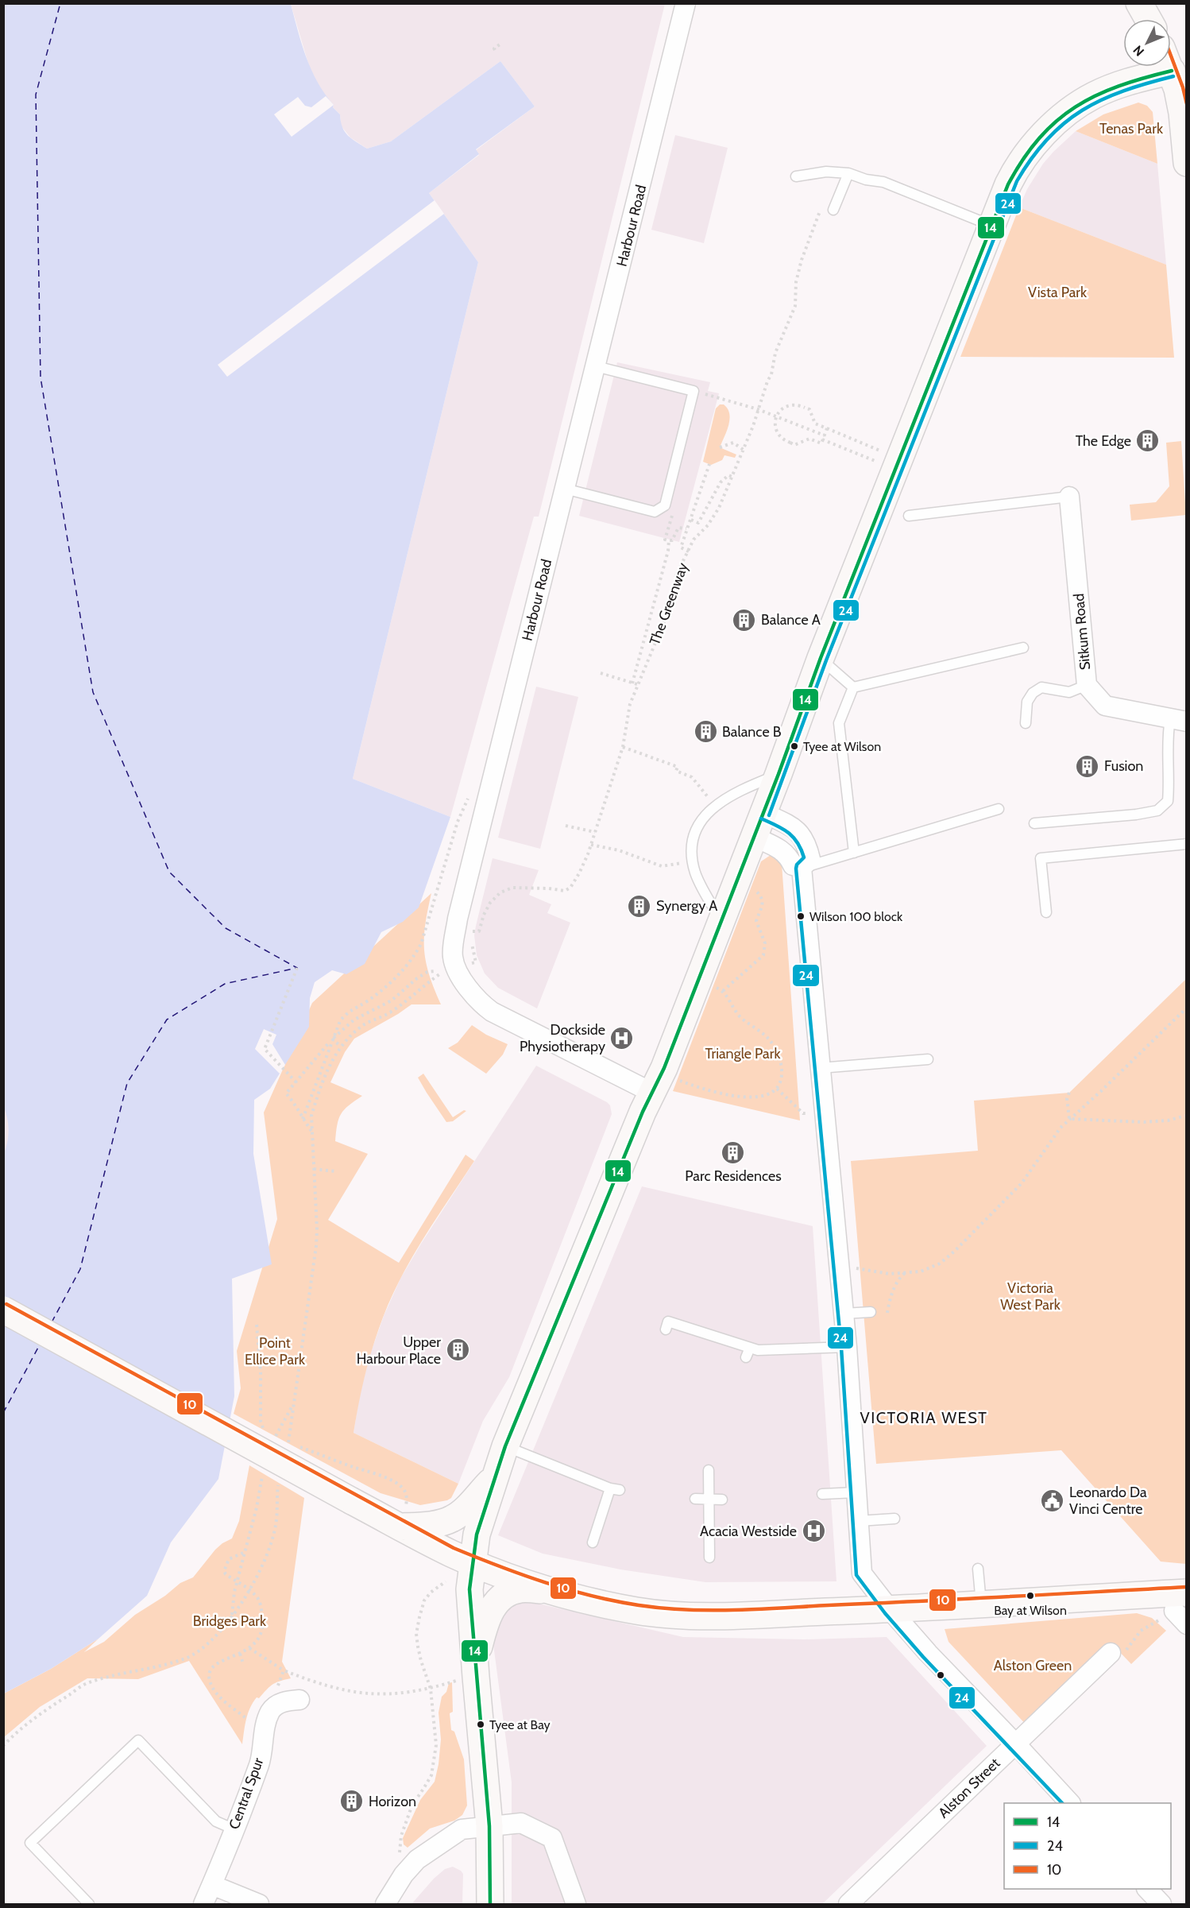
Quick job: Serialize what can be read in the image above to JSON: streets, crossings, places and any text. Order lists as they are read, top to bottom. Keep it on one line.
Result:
{"streets":{"street":["Harbour Road","Sitkum Road","Alston Street","Central Spur"],"path":["The Greenway"]},"districts":["VICTORIA WEST"],"parks":["Tenas Park","Vista Park","Triangle Park","Victoria West Park","Point Ellice Park","Bridges Park","Alston Green"],"places":{"building":["The Edge","Balance A","Balance B","Fusion","Synergy A","Parc Residences","Upper Harbour Place","Horizon"],"other":["Tyee at Wilson","Wilson 100 block","Bay at Wilson","Tyee at Bay"],"hospital":["Dockside Physiotherapy","Acacia Westside"],"public building":["Leonardo Da Vinci Centre"]},"lines":["transit line 10","transit line 14","transit line 24"],"legend":["14","24","10"],"north":"bottom left"}
